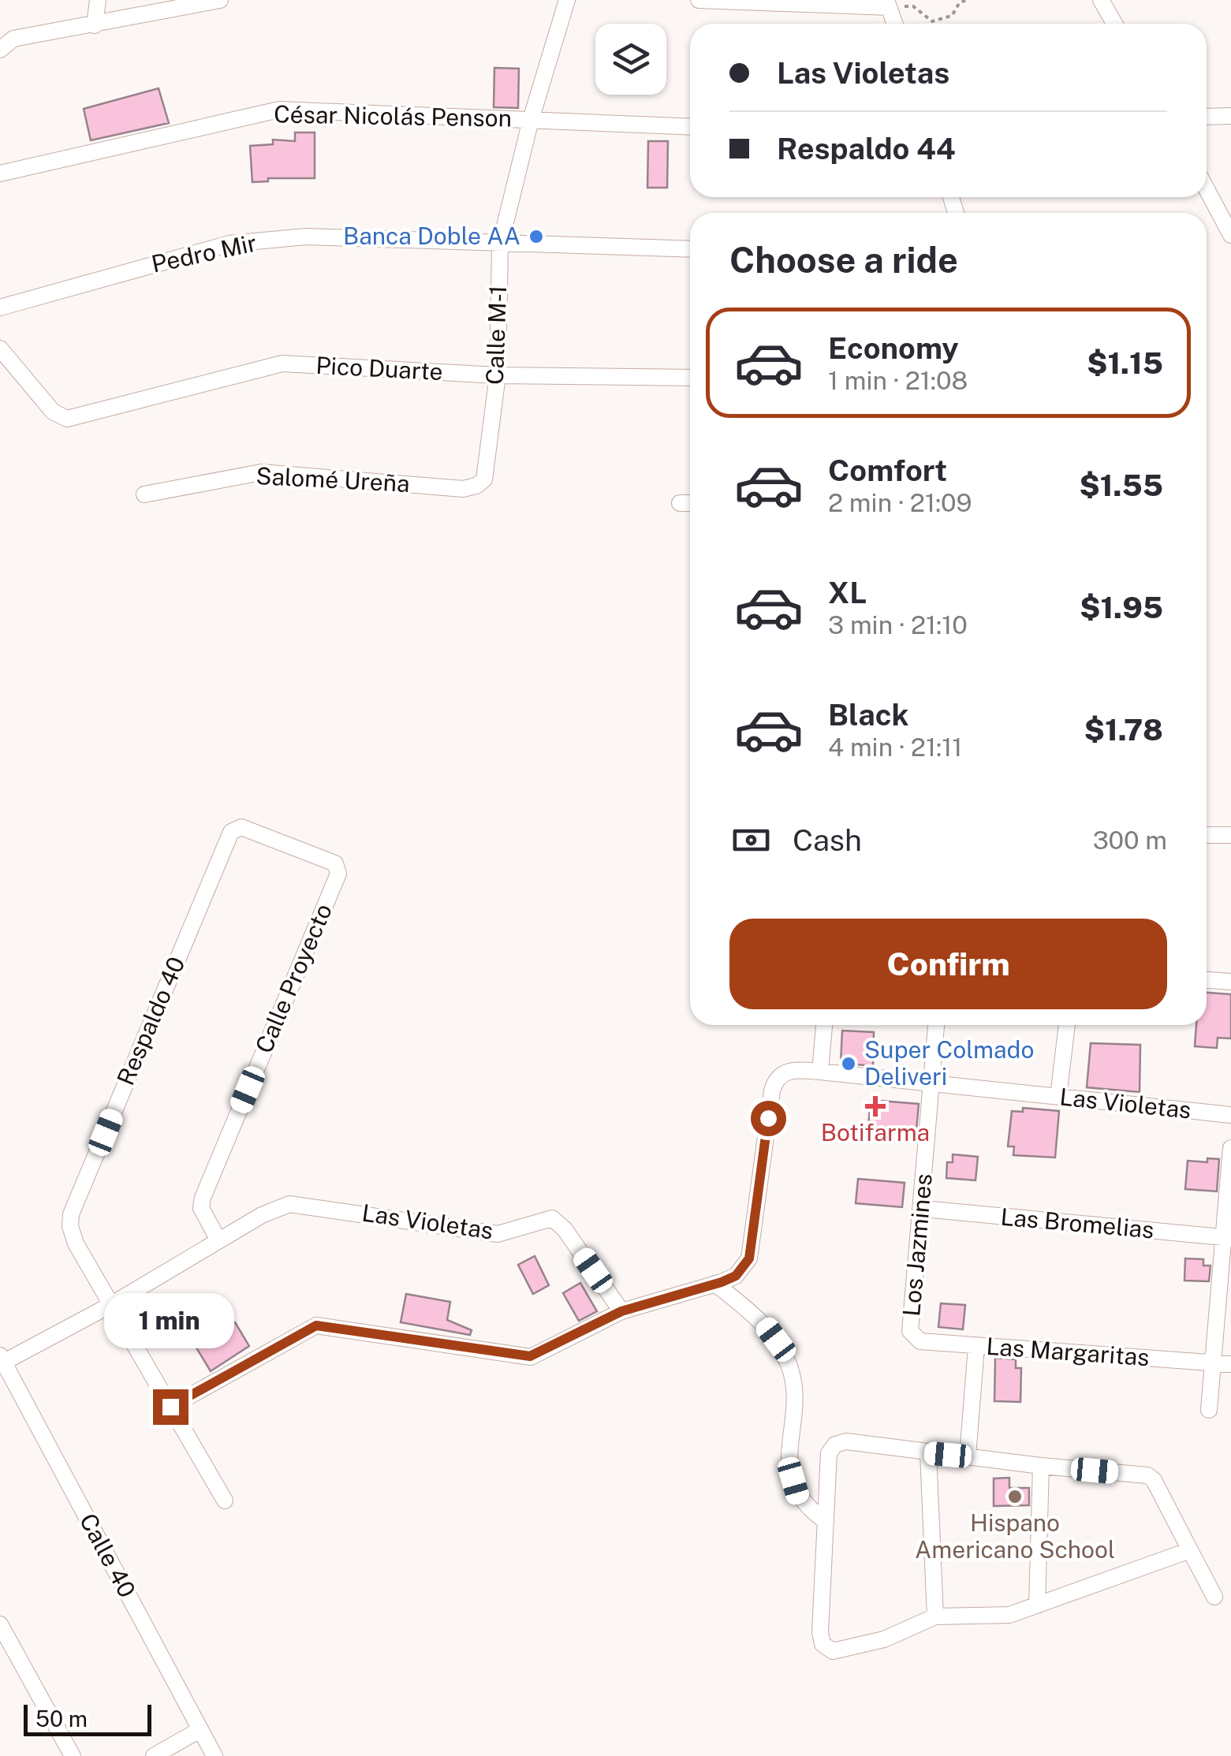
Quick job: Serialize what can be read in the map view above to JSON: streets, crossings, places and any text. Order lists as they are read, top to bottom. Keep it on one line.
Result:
{"streets":{"street":["César Nicolás Penson","Pedro Mir","Calle M-1","Pico Duarte","Salomé Ureña","Calle Proyecto","Respaldo 40","Las Violetas","Las Bromelias","Los Jazmines","Las Margaritas","Calle 40"]},"crossings":[["César Nicolás Penson","Calle M-1"],["Pedro Mir","Calle M-1"],["Calle M-1","Pico Duarte"],["Calle M-1","Salomé Ureña"],["Calle Proyecto","Respaldo 40"],["Calle Proyecto","Las Violetas"],["Las Violetas","Los Jazmines"],["Las Bromelias","Los Jazmines"],["Los Jazmines","Las Margaritas"]],"places":{"other":["Banca Doble AA","Super Colmado Deliveri","Hispano Americano School"],"health":["Botifarma"]},"scale_bar":"50 m","page":{"banner":["Las Violetas","Respaldo 44"],"heading":"Choose a ride","list":[{"name":"Economy","note":"1 min · 21:08","value":"$1.15"},{"name":"Comfort","note":"2 min · 21:09","value":"$1.55"},{"name":"XL","note":"3 min · 21:10","value":"$1.95"},{"name":"Black","note":"4 min · 21:11","value":"$1.78"}],"pay":["Cash","300 m"],"buttons":"Confirm","bubble":"1 min","scale":"50 m"}}
